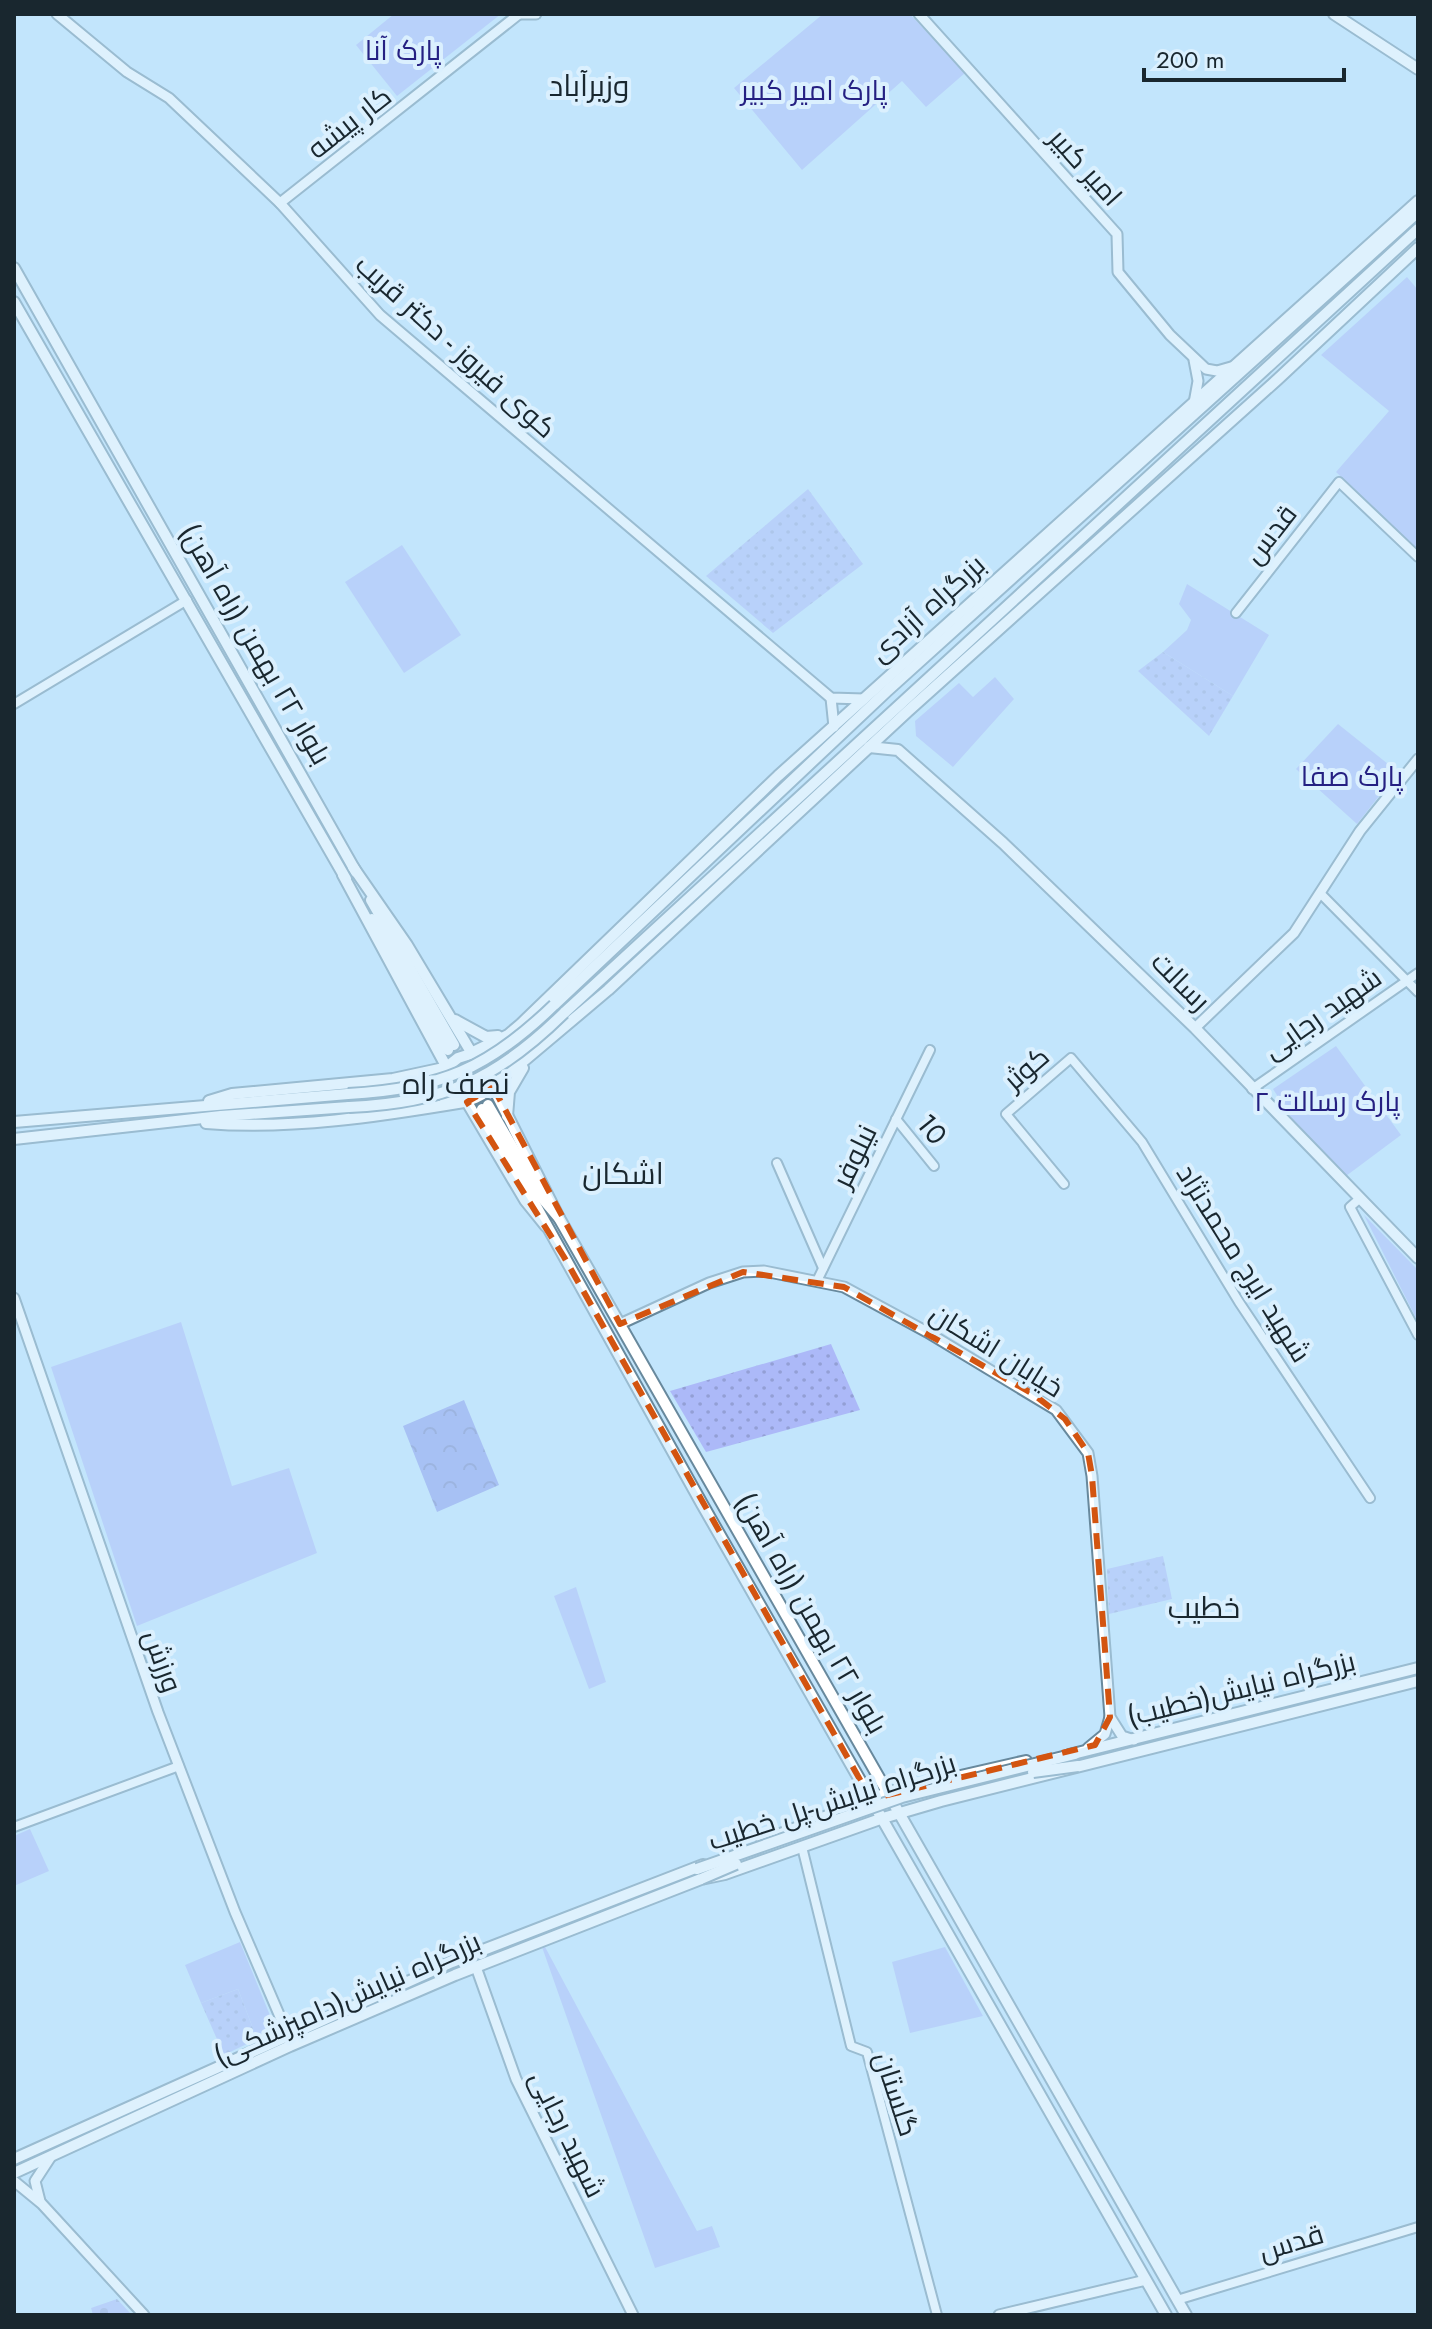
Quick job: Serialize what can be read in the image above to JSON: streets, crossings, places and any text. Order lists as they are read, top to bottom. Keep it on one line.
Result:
{"streets":{"main road":["کار پیشه","امیر کبیر","کوی فیروز - دکتر قریب","بزرگراه آزادی","بلوار ۲۲ بهمن (راه آهن)","رسالت","شهید رجایی","خیابان اشکان","ورزش","بزرگراه نیایش(خطیب)","بزرگراه نیایش-پل خطیب","بزرگراه نیایش(دامپزشکی)"],"street":["قدس","کوثر","10","نیلوفر","شهید ایرج محمدنژاد","گلستان"]},"crossings":[["کار پیشه","کوی فیروز - دکتر قریب"],["قدس","بلوار ۲۲ بهمن (راه آهن)"],["بلوار ۲۲ بهمن (راه آهن)","خیابان اشکان"],["رسالت","شهید رجایی"],["شهید رجایی","بزرگراه نیایش(دامپزشکی)"],["کوثر","شهید ایرج محمدنژاد"],["10","نیلوفر"],["نیلوفر","خیابان اشکان"],["ورزش","بزرگراه نیایش(دامپزشکی)"],["بزرگراه نیایش(خطیب)","بزرگراه نیایش-پل خطیب"],["بزرگراه نیایش-پل خطیب","بزرگراه نیایش(دامپزشکی)"]],"districts":["وزیرآباد","نصف راه","اشکان","خطیب"],"parks":["پارک آنا","پارک امیر کبیر","پارک صفا","پارک رسالت ۲"],"scale_bar":"200 m"}
